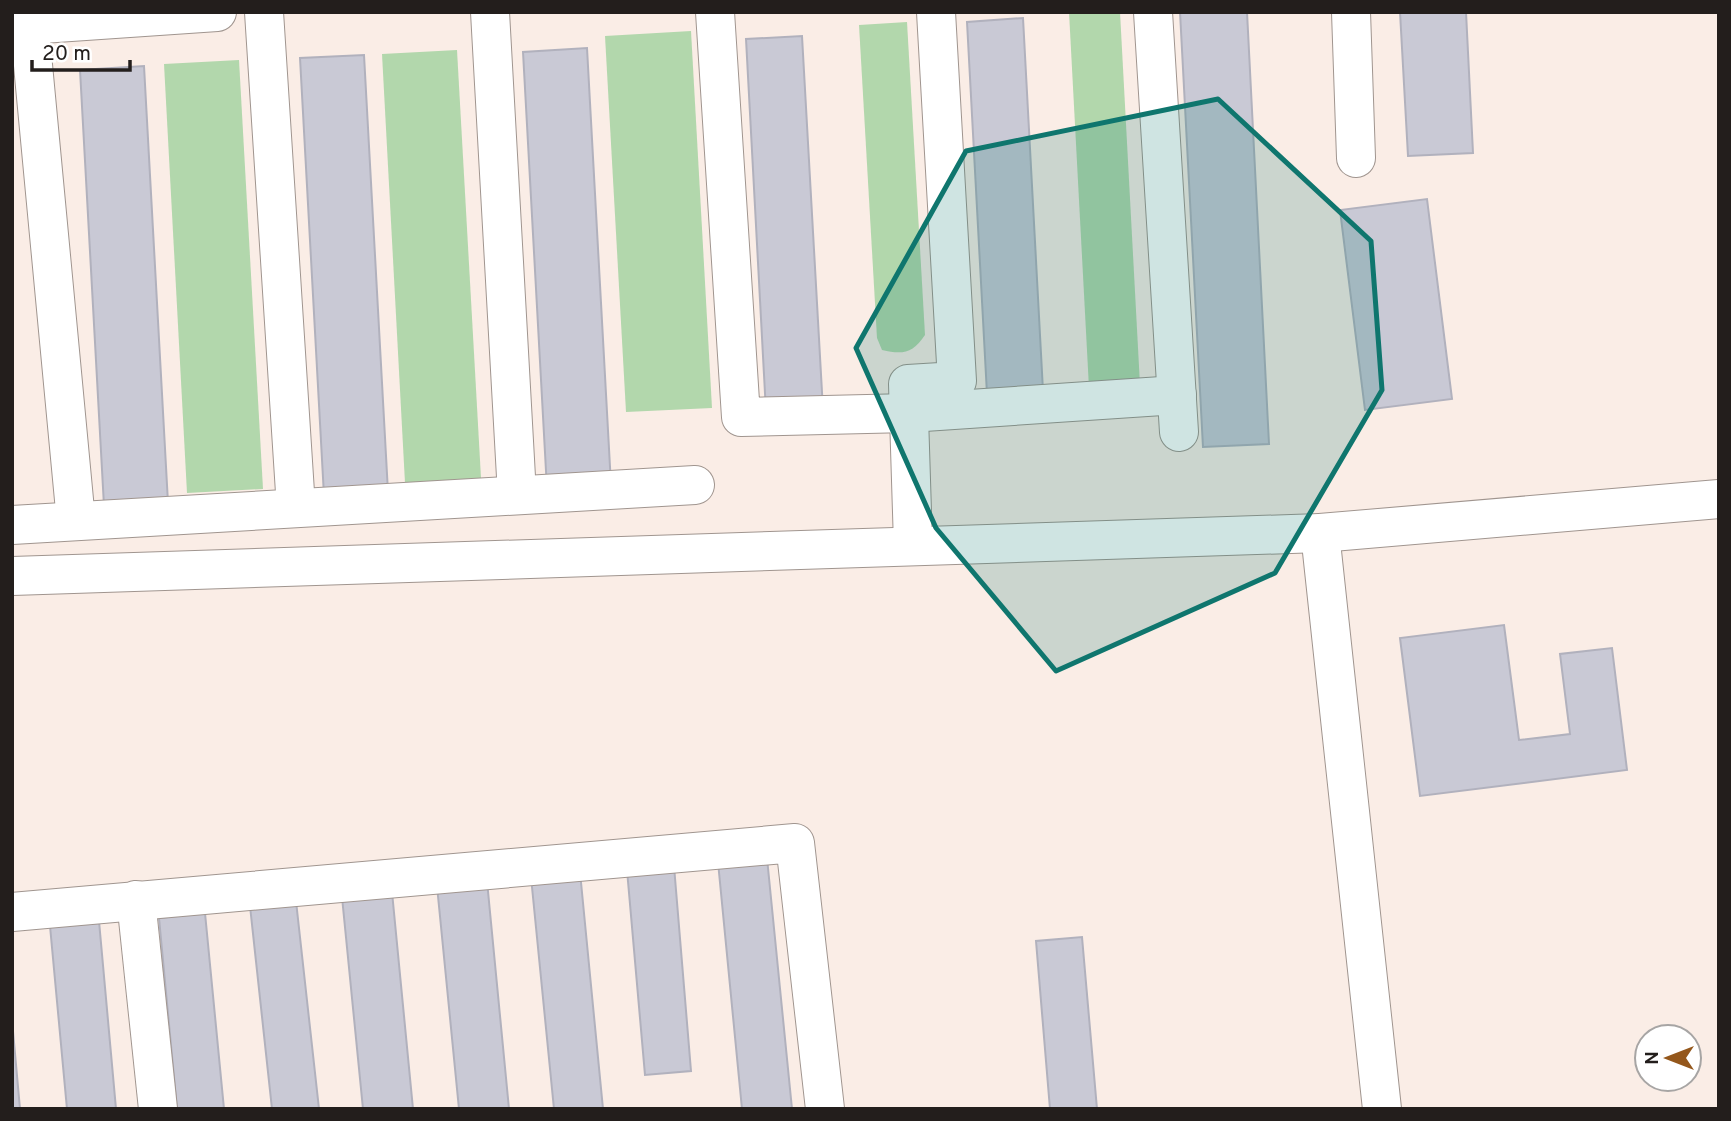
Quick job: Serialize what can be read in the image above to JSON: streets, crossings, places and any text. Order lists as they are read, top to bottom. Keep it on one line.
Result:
{"scale_bar":"20 m","north":"left"}
